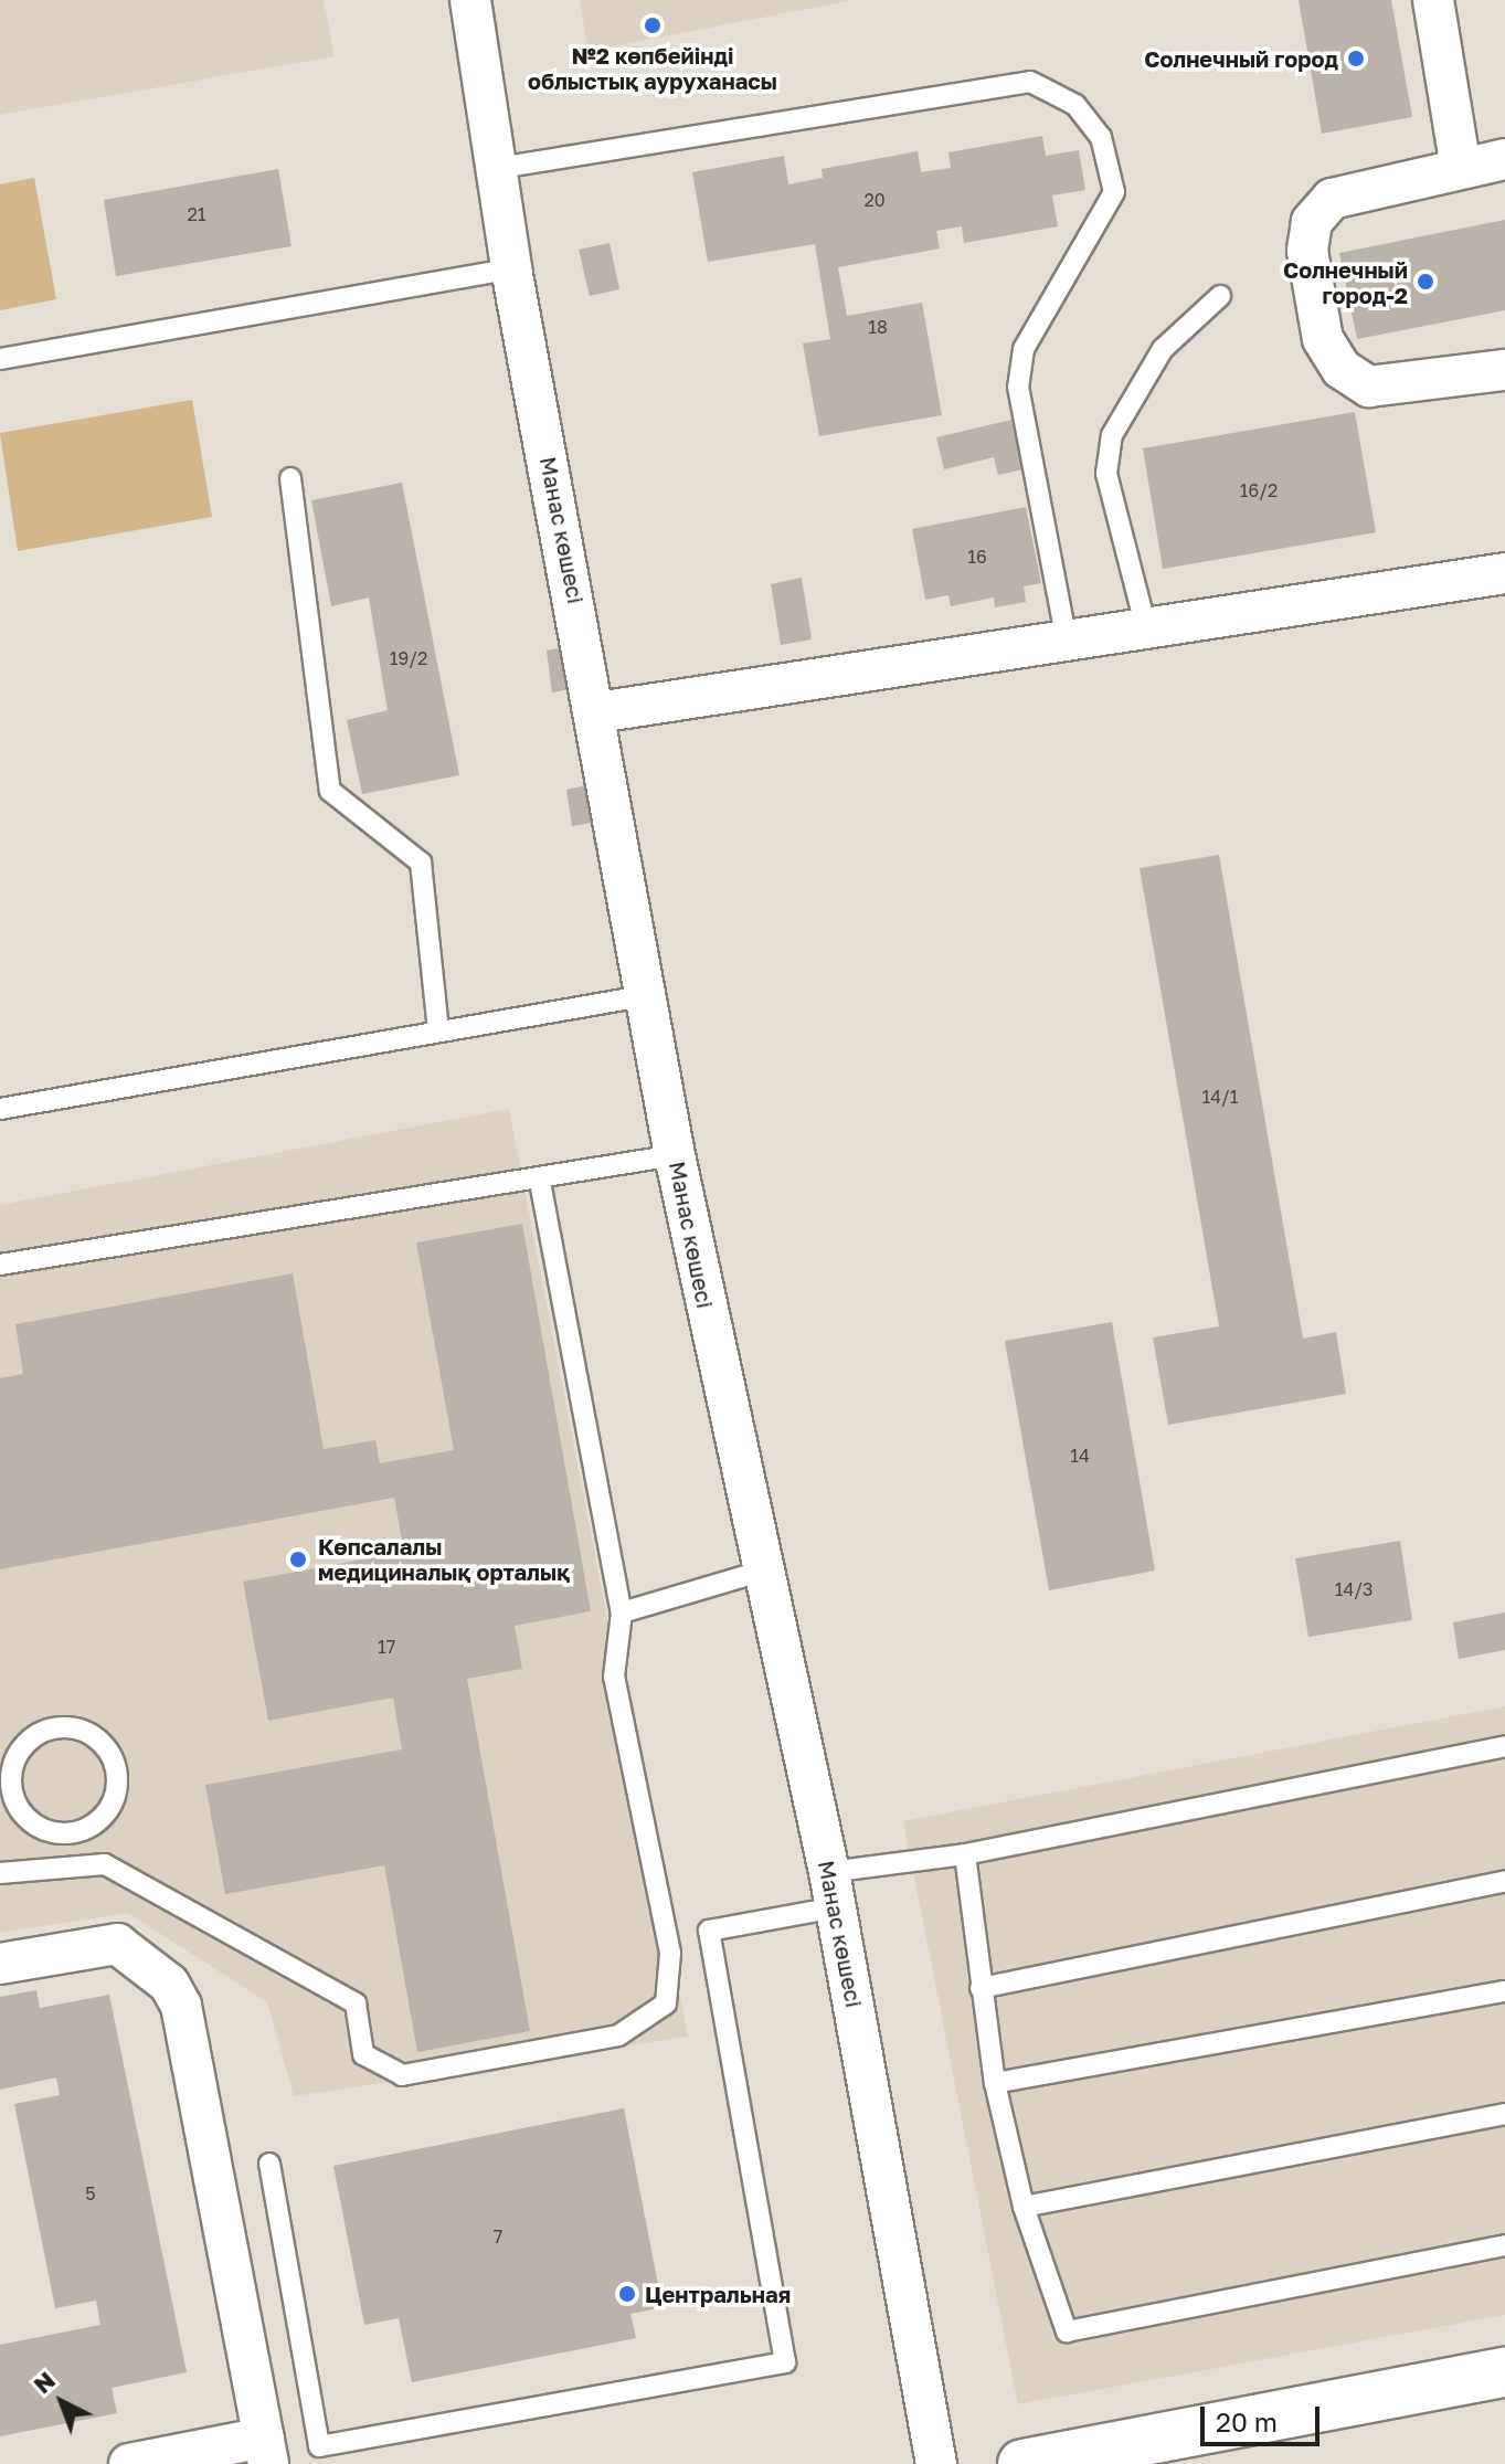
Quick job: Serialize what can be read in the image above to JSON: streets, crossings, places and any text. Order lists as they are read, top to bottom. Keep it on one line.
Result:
{"streets":{"street":["Манас көшесі"]},"places":["№2 көпбейінді облыстық ауруханасы","Солнечный город","Солнечный город-2","Көпсалалы медициналық орталық","Центральная"],"house_numbers":["20","21","18","16/2","16","19/2","14/1","14","14/3","17","5","7"],"scale_bar":"20 m","north":"top left"}
